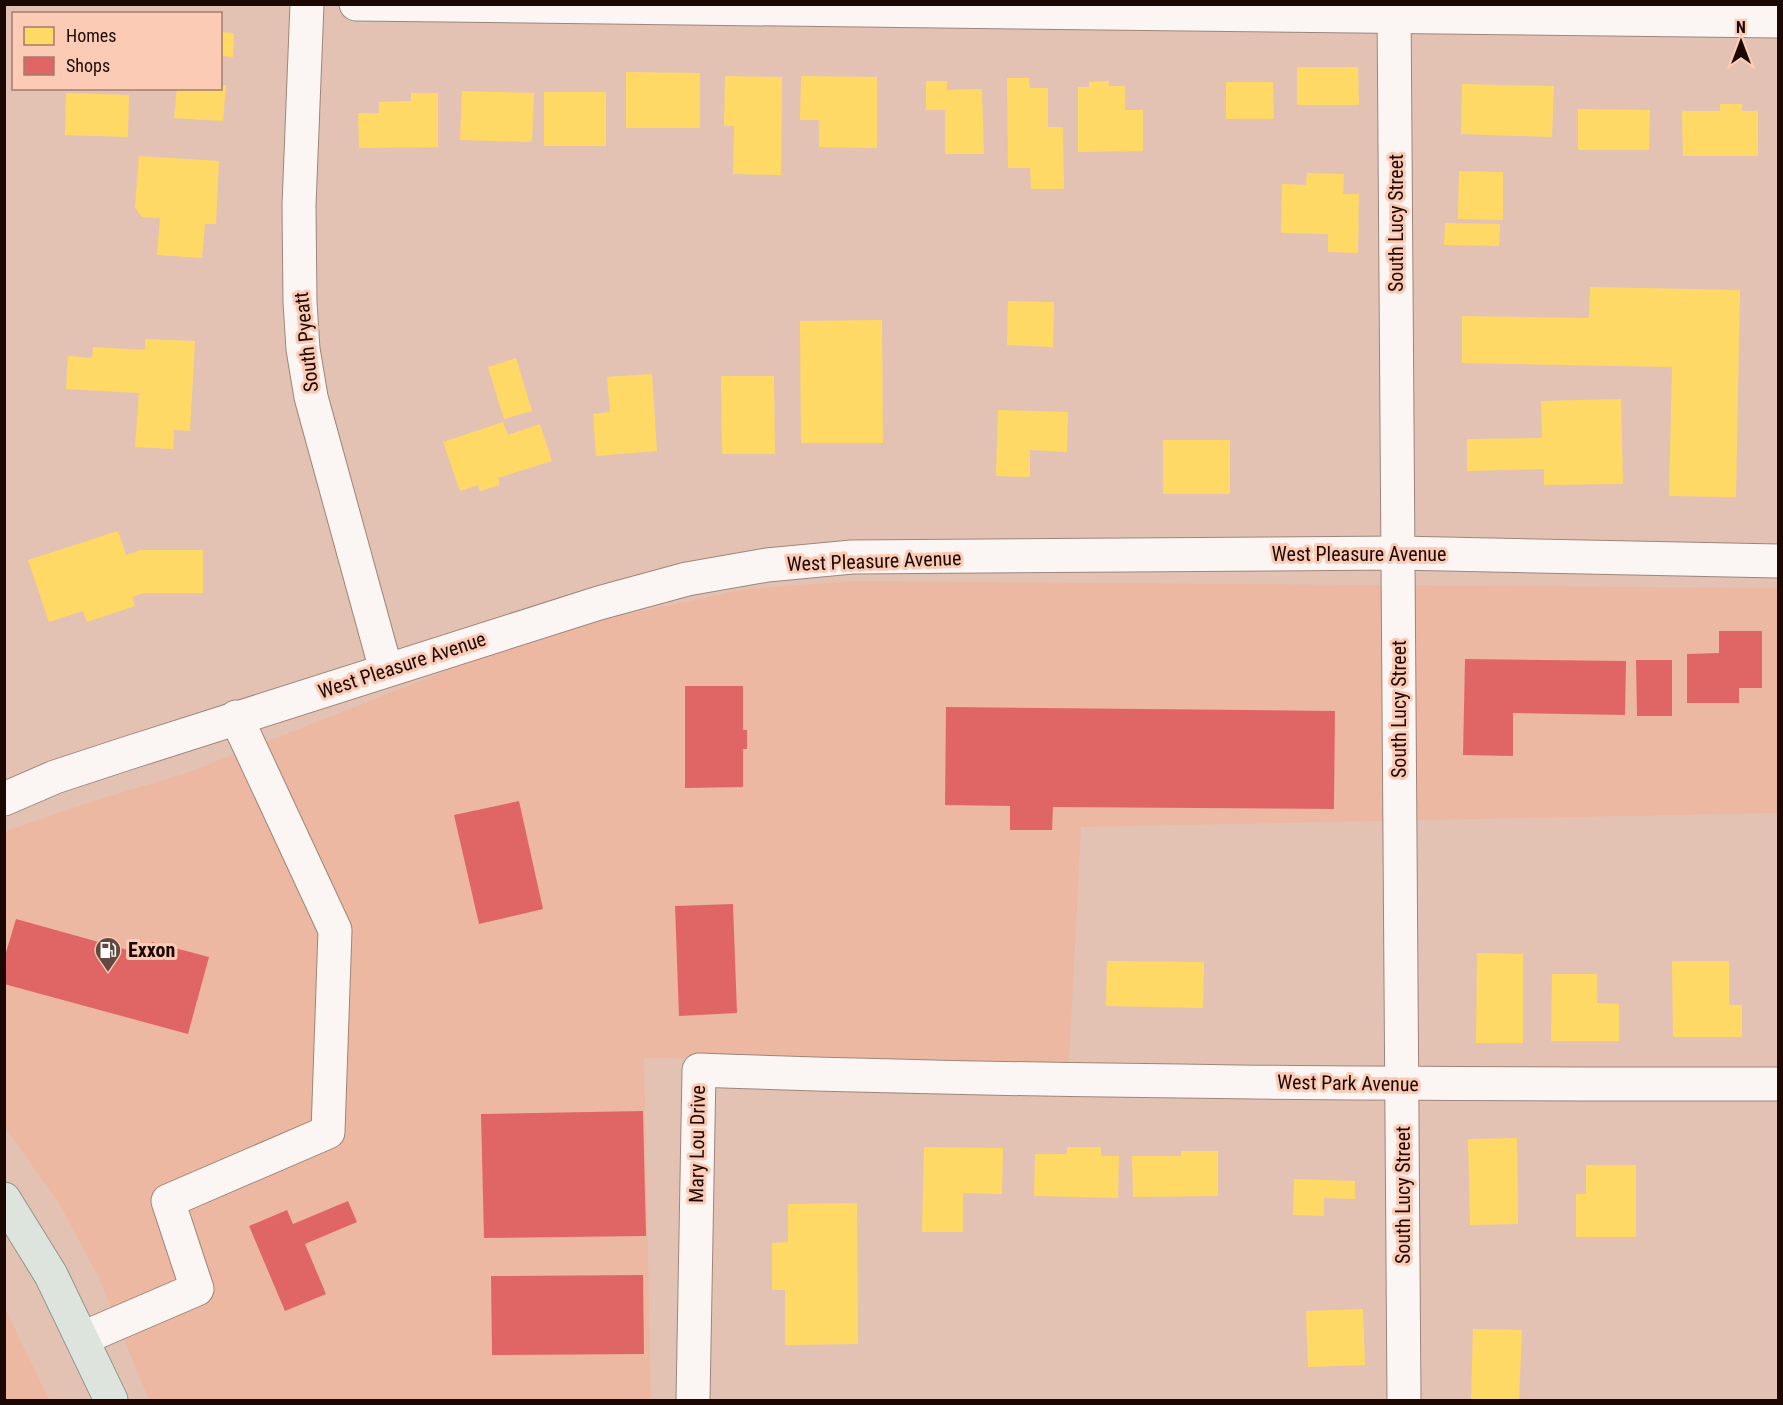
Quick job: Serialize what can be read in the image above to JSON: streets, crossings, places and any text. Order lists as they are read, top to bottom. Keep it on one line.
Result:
{"streets":{"street":["South Lucy Street","South Pyeatt","West Pleasure Avenue","West Park Avenue","Mary Lou Drive"]},"crossings":[["South Lucy Street","West Pleasure Avenue"],["South Lucy Street","West Park Avenue"],["South Pyeatt","West Pleasure Avenue"],["West Park Avenue","Mary Lou Drive"]],"places":{"fuel station":["Exxon"]},"legend":["Homes","Shops"],"north":"top"}
